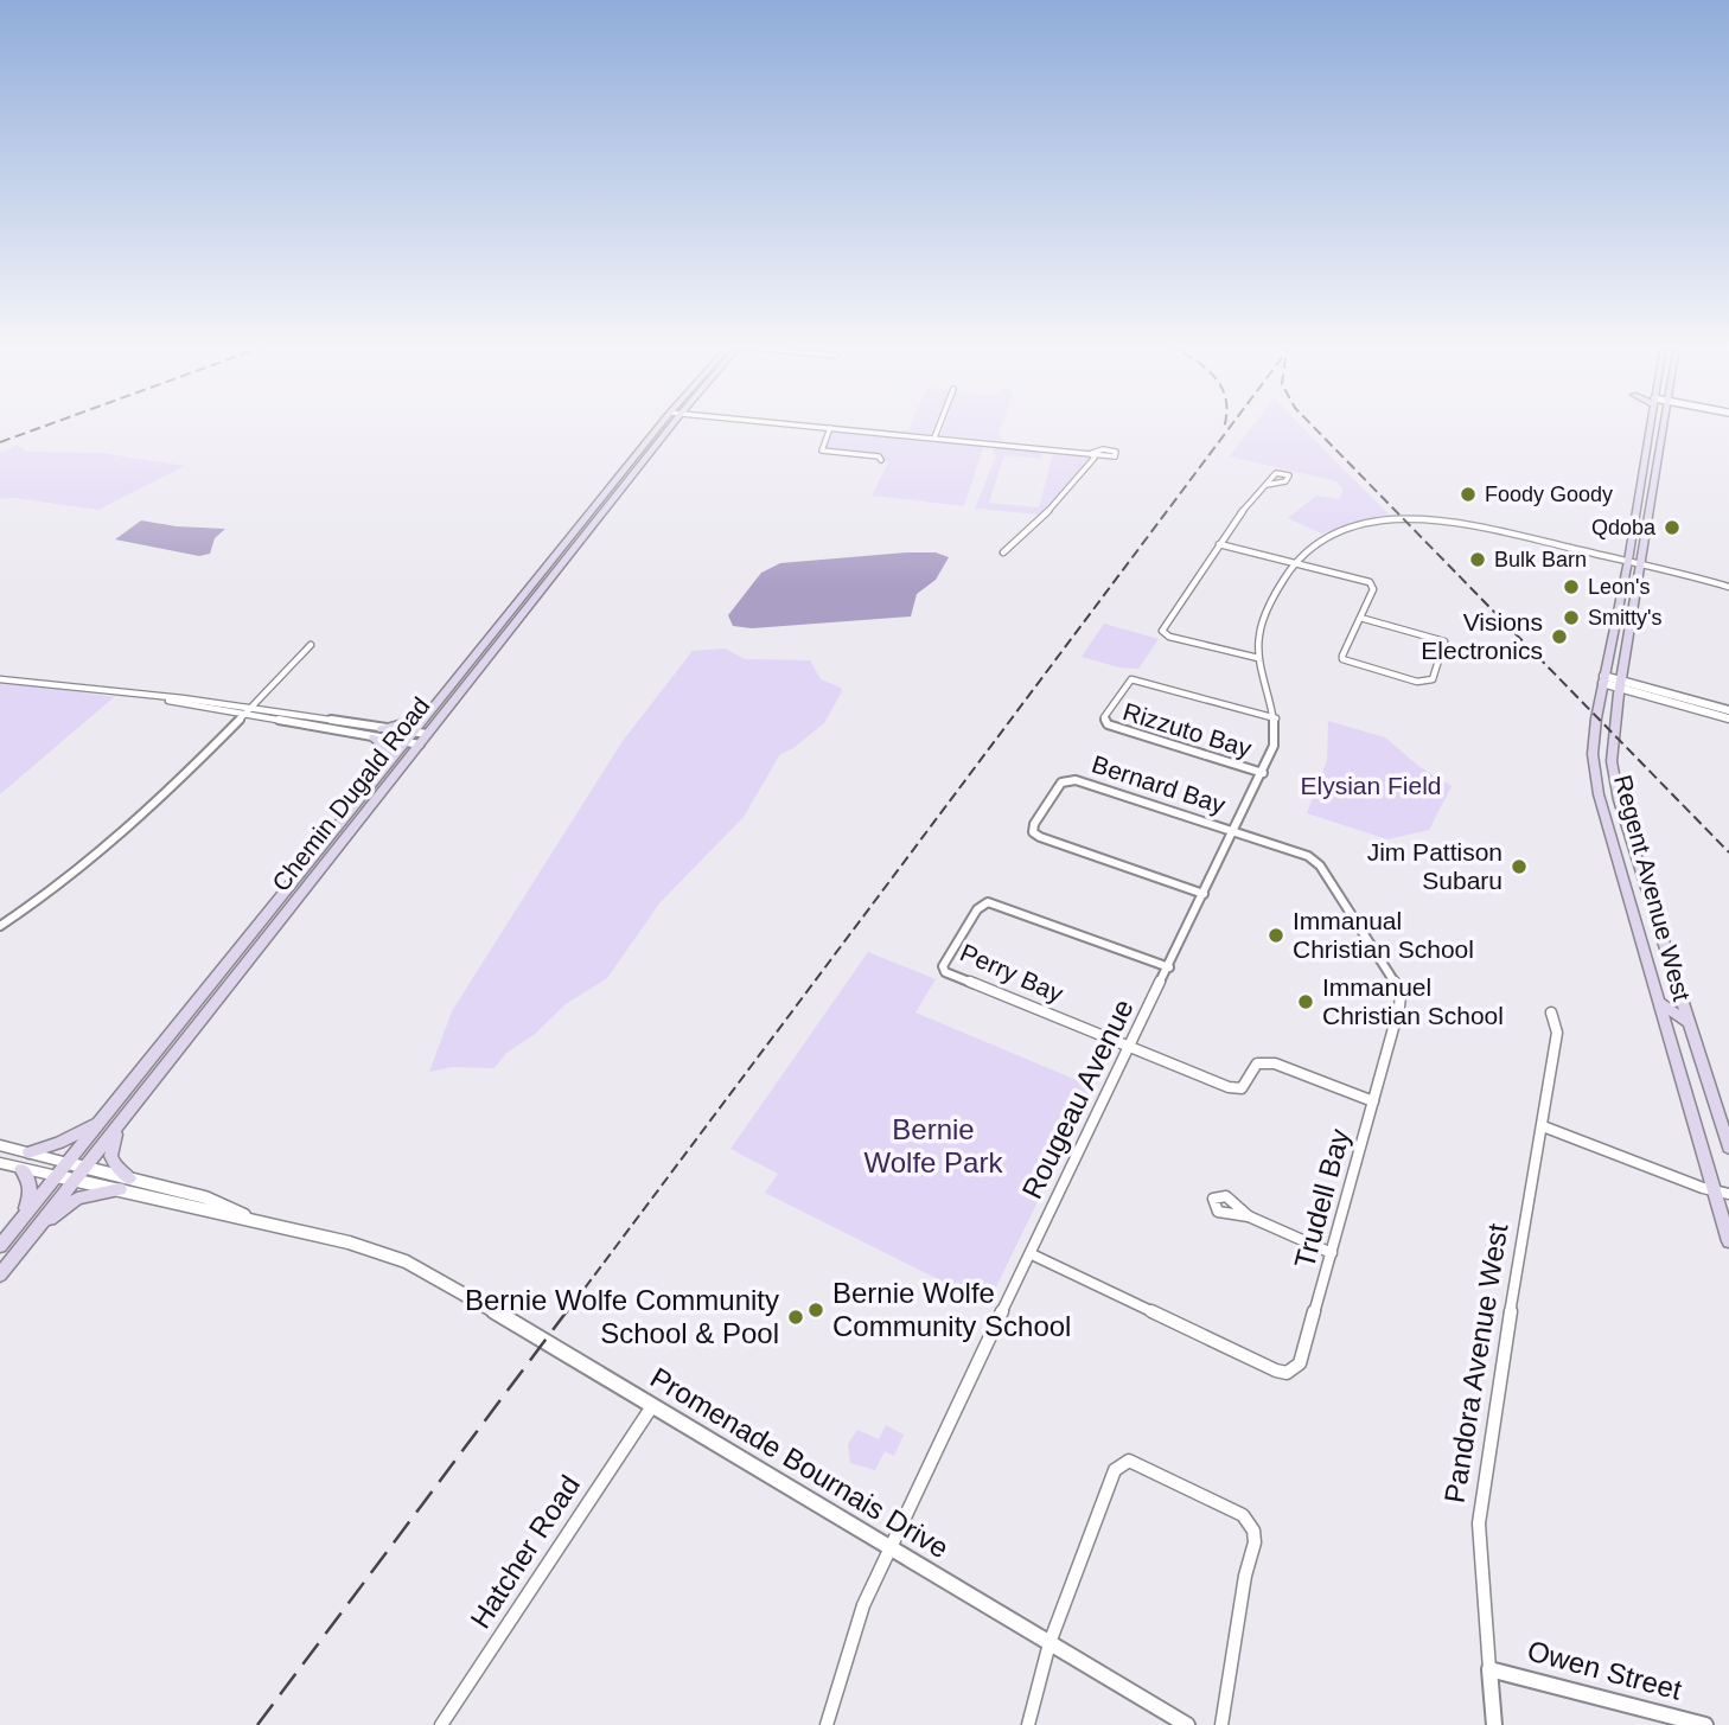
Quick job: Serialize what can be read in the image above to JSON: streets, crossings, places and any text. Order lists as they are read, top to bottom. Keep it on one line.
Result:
{"streets":{"main road":["Chemin Dugald Road","Regent Avenue West"],"street":["Rizzuto Bay","Bernard Bay","Perry Bay","Rougeau Avenue","Trudell Bay","Pandora Avenue West","Promenade Bournais Drive","Hatcher Road","Owen Street"]},"crossings":[["Rizzuto Bay","Rougeau Avenue"],["Bernard Bay","Rougeau Avenue"],["Bernard Bay","Trudell Bay"],["Regent Avenue West","Rougeau Avenue"],["Perry Bay","Rougeau Avenue"],["Rougeau Avenue","Trudell Bay"],["Rougeau Avenue","Promenade Bournais Drive"],["Pandora Avenue West","Owen Street"],["Promenade Bournais Drive","Hatcher Road"]],"parks":["Elysian Field","Bernie Wolfe Park"],"places":["Foody Goody","Qdoba","Bulk Barn","Leon's","Smitty's","Visions Electronics","Jim Pattison Subaru","Immanual Christian School","Immanuel Christian School","Bernie Wolfe Community School","Bernie Wolfe Community School & Pool"]}
